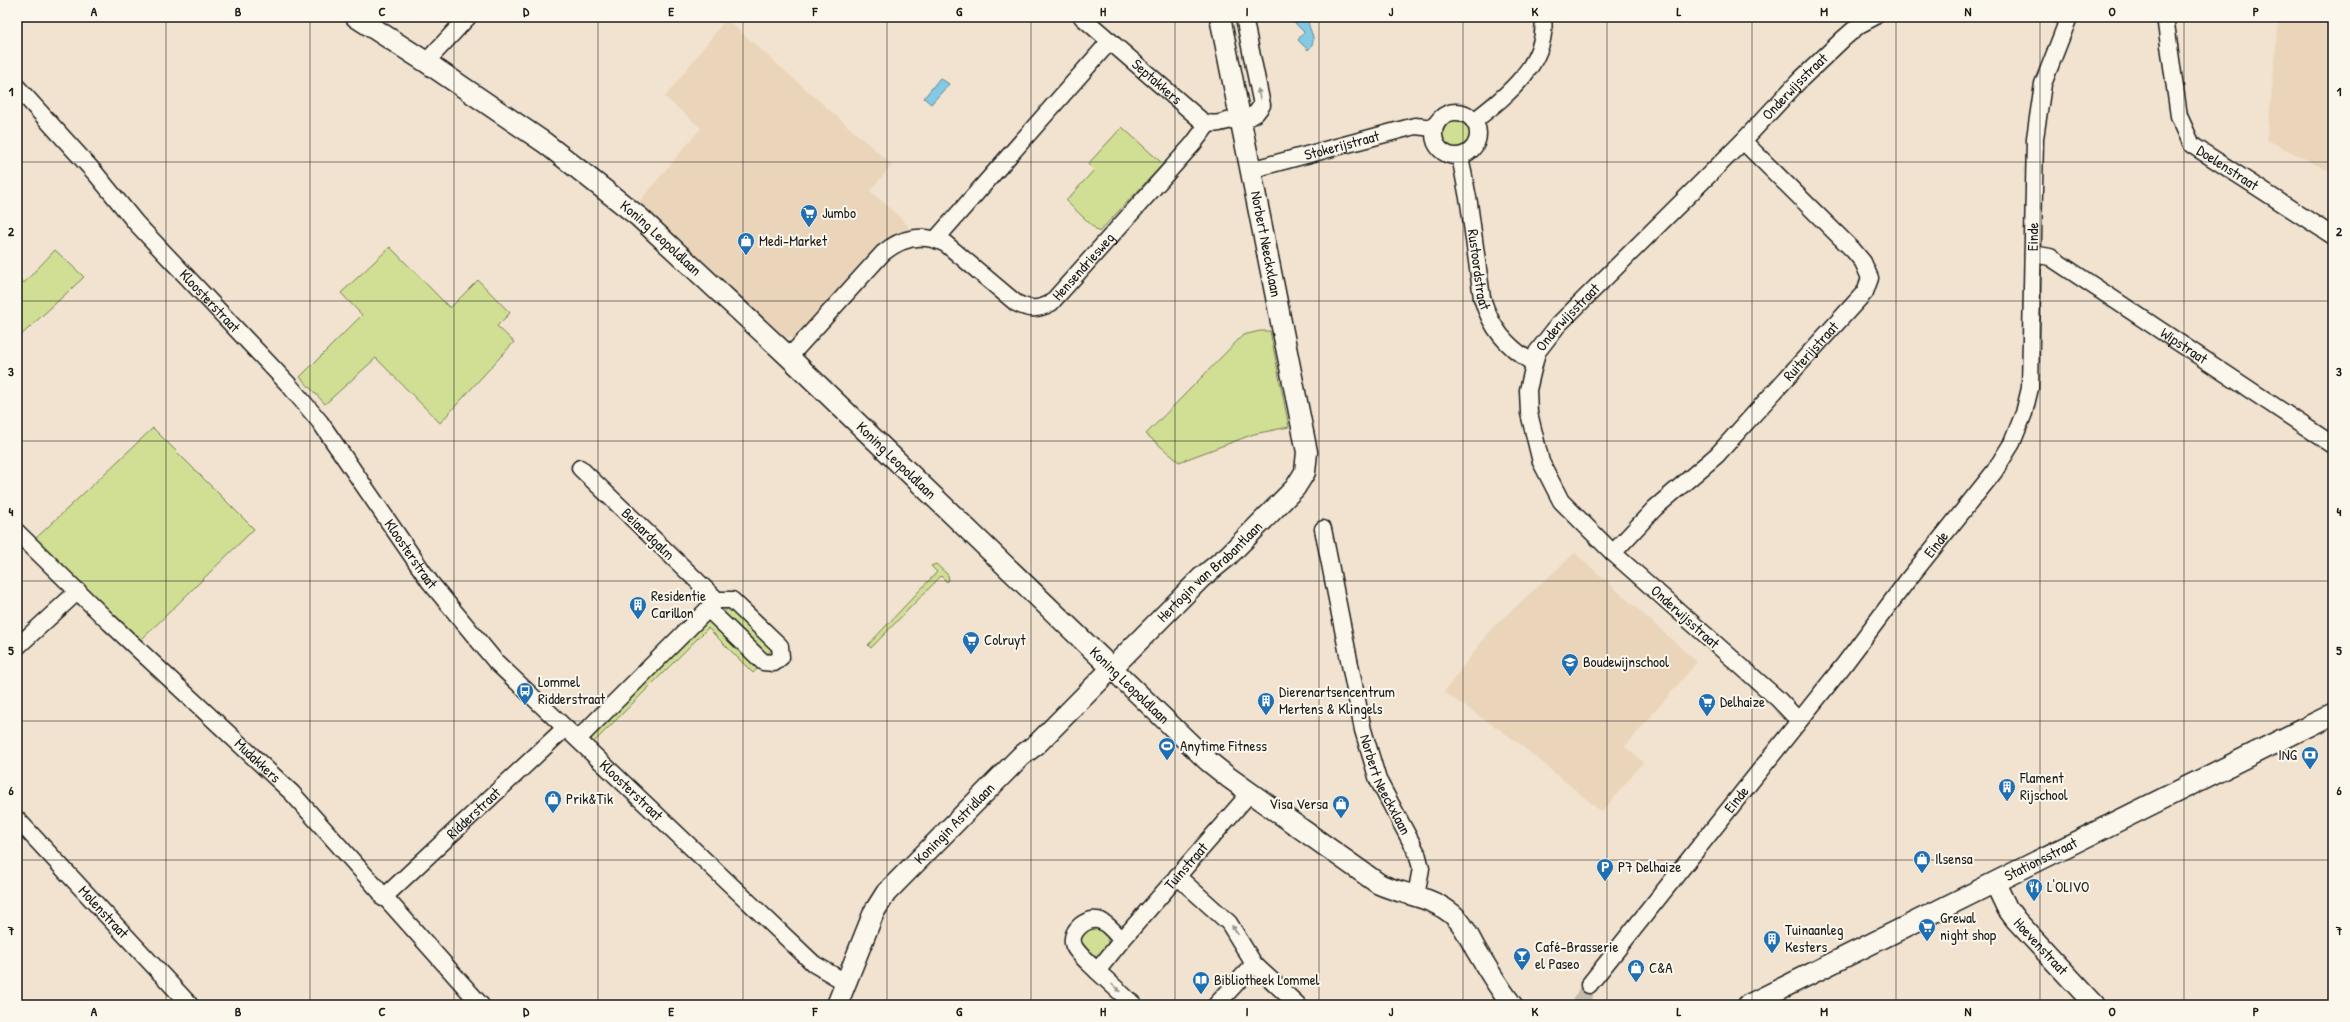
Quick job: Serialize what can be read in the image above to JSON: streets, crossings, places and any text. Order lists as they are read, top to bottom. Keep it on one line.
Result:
{"streets":{"main road":["Koning Leopoldlaan","Norbert Neeckxlaan","Hertogin van Brabantlaan","Koningin Astridlaan","Stationsstraat","Hoevenstraat"],"street":["Septakkers","Onderwijsstraat","Stokerijstraat","Doelenstraat","Einde","Hensendriesweg","Rustoordstraat","Kloosterstraat","Wipstraat","Ruiterijstraat","Beiaardgalm","Mudakkers","Ridderstraat","Tuinstraat","Molenstraat"]},"crossings":[["Septakkers","Hensendriesweg"],["Onderwijsstraat","Einde"],["Onderwijsstraat","Rustoordstraat"],["Onderwijsstraat","Ruiterijstraat"],["Stokerijstraat","Norbert Neeckxlaan"],["Stokerijstraat","Rustoordstraat"],["Einde","Wipstraat"],["Koning Leopoldlaan","Norbert Neeckxlaan"],["Koning Leopoldlaan","Hertogin van Brabantlaan"],["Koning Leopoldlaan","Koningin Astridlaan"],["Koning Leopoldlaan","Tuinstraat"],["Norbert Neeckxlaan","Hertogin van Brabantlaan"],["Kloosterstraat","Beiaardgalm"],["Kloosterstraat","Ridderstraat"],["Kloosterstraat","Koningin Astridlaan"],["Hertogin van Brabantlaan","Koningin Astridlaan"],["Mudakkers","Ridderstraat"],["Stationsstraat","Hoevenstraat"]],"places":{"supermarket":["Jumbo","Colruyt","Delhaize","Grewal night shop"],"shop":["Medi-Market","Prik&Tik","Visa Versa","Ilsensa","C&A"],"building":["Residentie Carillon","Dierenartsencentrum Mertens & Klingels","Flament Rijschool","Tuinaanleg Kesters"],"school or university":["Boudewijnschool"],"bus stop":["Lommel Ridderstraat"],"sports":["Anytime Fitness"],"bank":["ING"],"parking":["P7 Delhaize"],"restaurant":["L'OLIVO"],"bar":["Café-Brasserie el Paseo"],"library":["Bibliotheek Lommel"]},"grid":{"columns":["A","B","C","D","E","F","G","H","I","J","K","L","M","N","O","P"],"rows":["1","2","3","4","5","6","7"]}}
